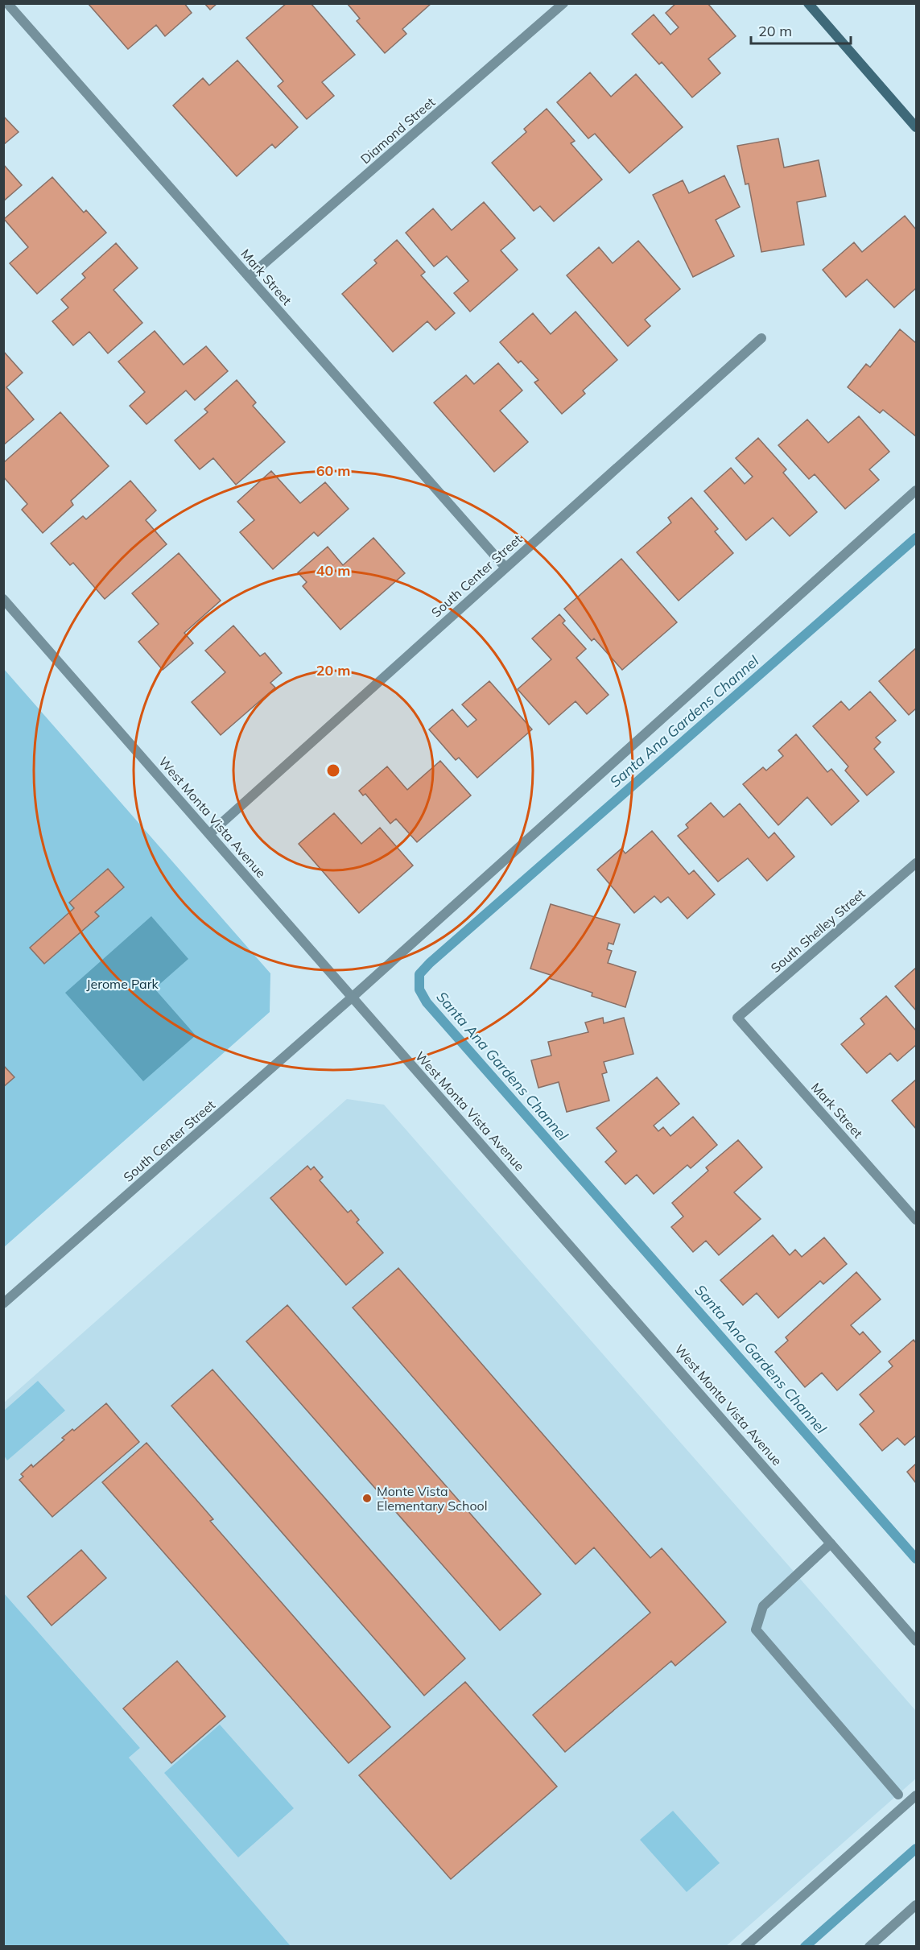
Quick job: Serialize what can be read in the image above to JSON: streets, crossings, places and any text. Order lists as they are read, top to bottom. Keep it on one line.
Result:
{"streets":{"street":["Diamond Street","Mark Street","South Center Street","West Monta Vista Avenue","South Shelley Street"]},"crossings":[["Diamond Street","Mark Street"],["Mark Street","South Center Street"],["Mark Street","South Shelley Street"],["South Center Street","West Monta Vista Avenue"]],"water":["Santa Ana Gardens Channel"],"parks":["Jerome Park"],"places":["Monte Vista Elementary School"],"scale_bar":"20 m","rings":["60 m","40 m","20 m"]}
